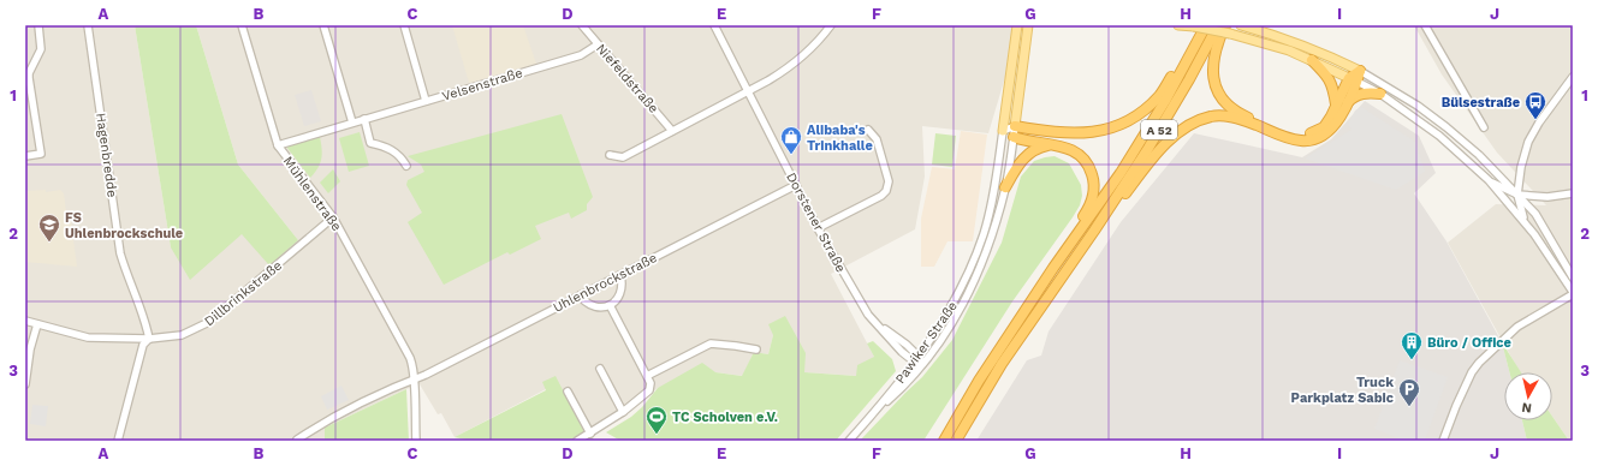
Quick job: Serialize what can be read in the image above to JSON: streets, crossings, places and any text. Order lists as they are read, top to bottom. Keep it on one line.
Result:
{"streets":{"highway":["A 52"],"main road":["Pawiker Straße"],"street":["Niefeldstraße","Velsenstraße","Hagenbredde","Mühlenstraße","Dorstener Straße","Uhlenbrockstraße","Dillbrinkstraße"]},"crossings":[["Niefeldstraße","Velsenstraße"],["Velsenstraße","Mühlenstraße"],["Hagenbredde","Dillbrinkstraße"],["Mühlenstraße","Uhlenbrockstraße"],["Mühlenstraße","Dillbrinkstraße"],["Dorstener Straße","Uhlenbrockstraße"],["Dorstener Straße","Pawiker Straße"]],"places":{"bus stop":["Bülsestraße"],"shop":["Alibaba's Trinkhalle"],"school or university":["FS Uhlenbrockschule"],"building":["Büro / Office"],"parking":["Truck Parkplatz Sabic"],"sports":["TC Scholven e.V."]},"north":"bottom","grid":{"columns":["A","B","C","D","E","F","G","H","I","J"],"rows":["1","2","3"]}}
